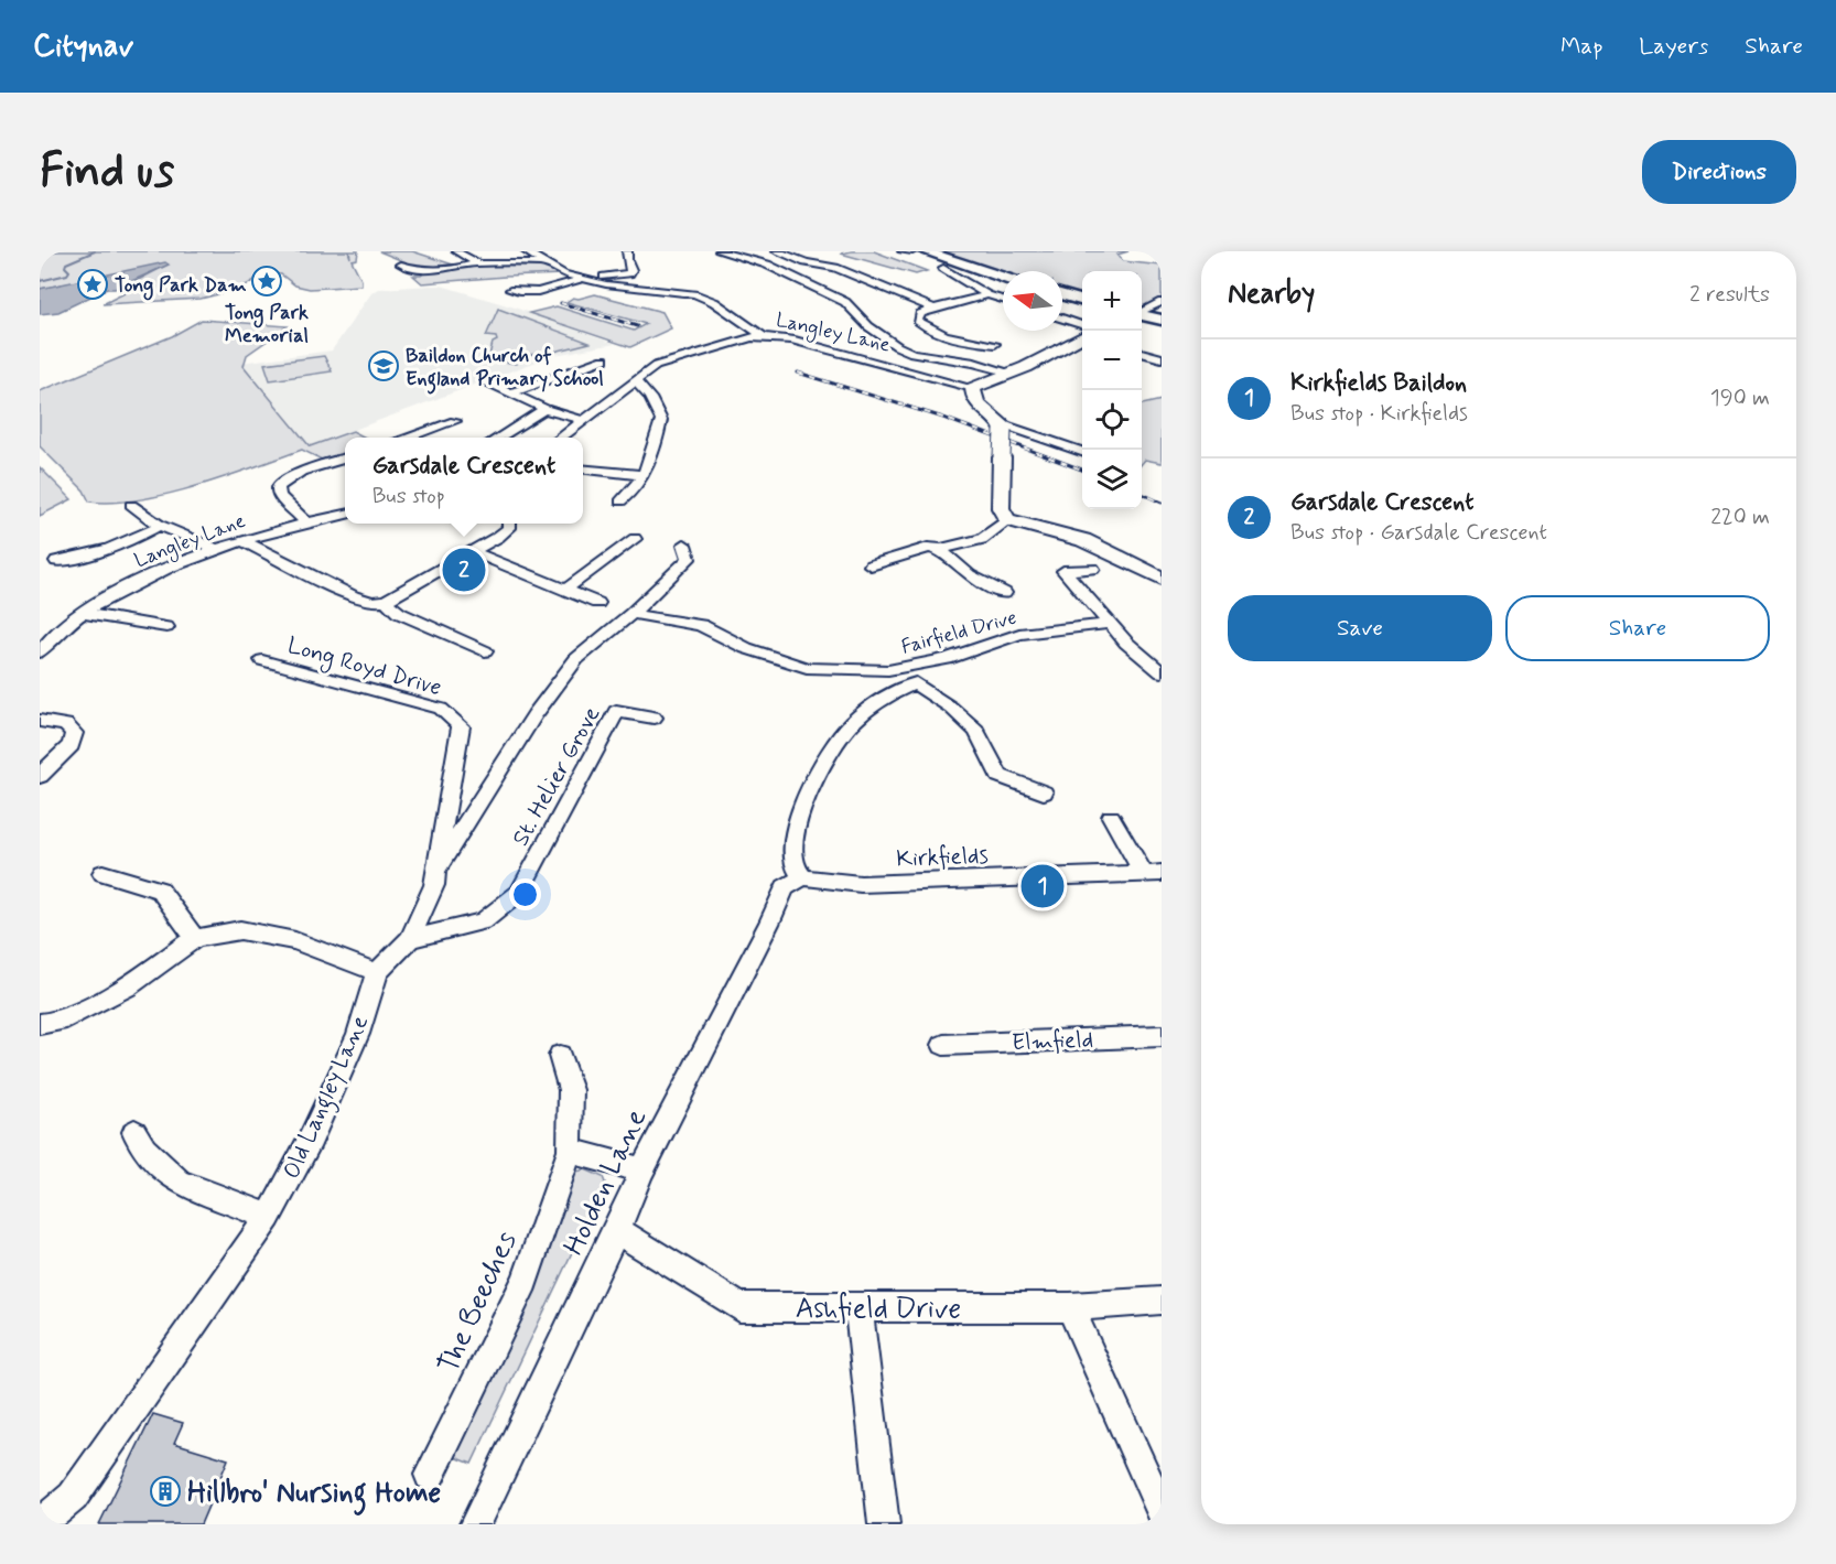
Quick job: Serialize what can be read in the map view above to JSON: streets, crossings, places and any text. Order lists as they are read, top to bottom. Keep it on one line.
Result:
{"streets":{"street":["Langley Lane","Fairfield Drive","Long Royd Drive","St. Helier Grove","Kirkfields","Elmfield","Old Langley Lane","Holden Lane","The Beeches","Ashfield Drive"]},"crossings":[["Fairfield Drive","Old Langley Lane"],["Long Royd Drive","Old Langley Lane"],["St. Helier Grove","Old Langley Lane"],["Kirkfields","Holden Lane"],["Holden Lane","Ashfield Drive"]],"places":{"place":["Tong Park Memorial","Tong Park Dam"],"school or university":["Baildon Church of England Primary School"],"building":["Hillbro' Nursing Home"]},"north":"left","page":{"header":"Citynav","nav":["Map","Layers","Share"],"buttons":["Directions",["Save","Share"]],"title":"Find us","heading":["Nearby","2 results"],"map_buttons":["+","−"],"list":[{"mark":"1","name":"Kirkfields Baildon","note":"Bus stop · Kirkfields","value":"190 m"},{"mark":"2","name":"Garsdale Crescent","note":"Bus stop · Garsdale Crescent","value":"220 m"}],"popup":["Garsdale Crescent","Bus stop"],"pins":["2","1"]}}
